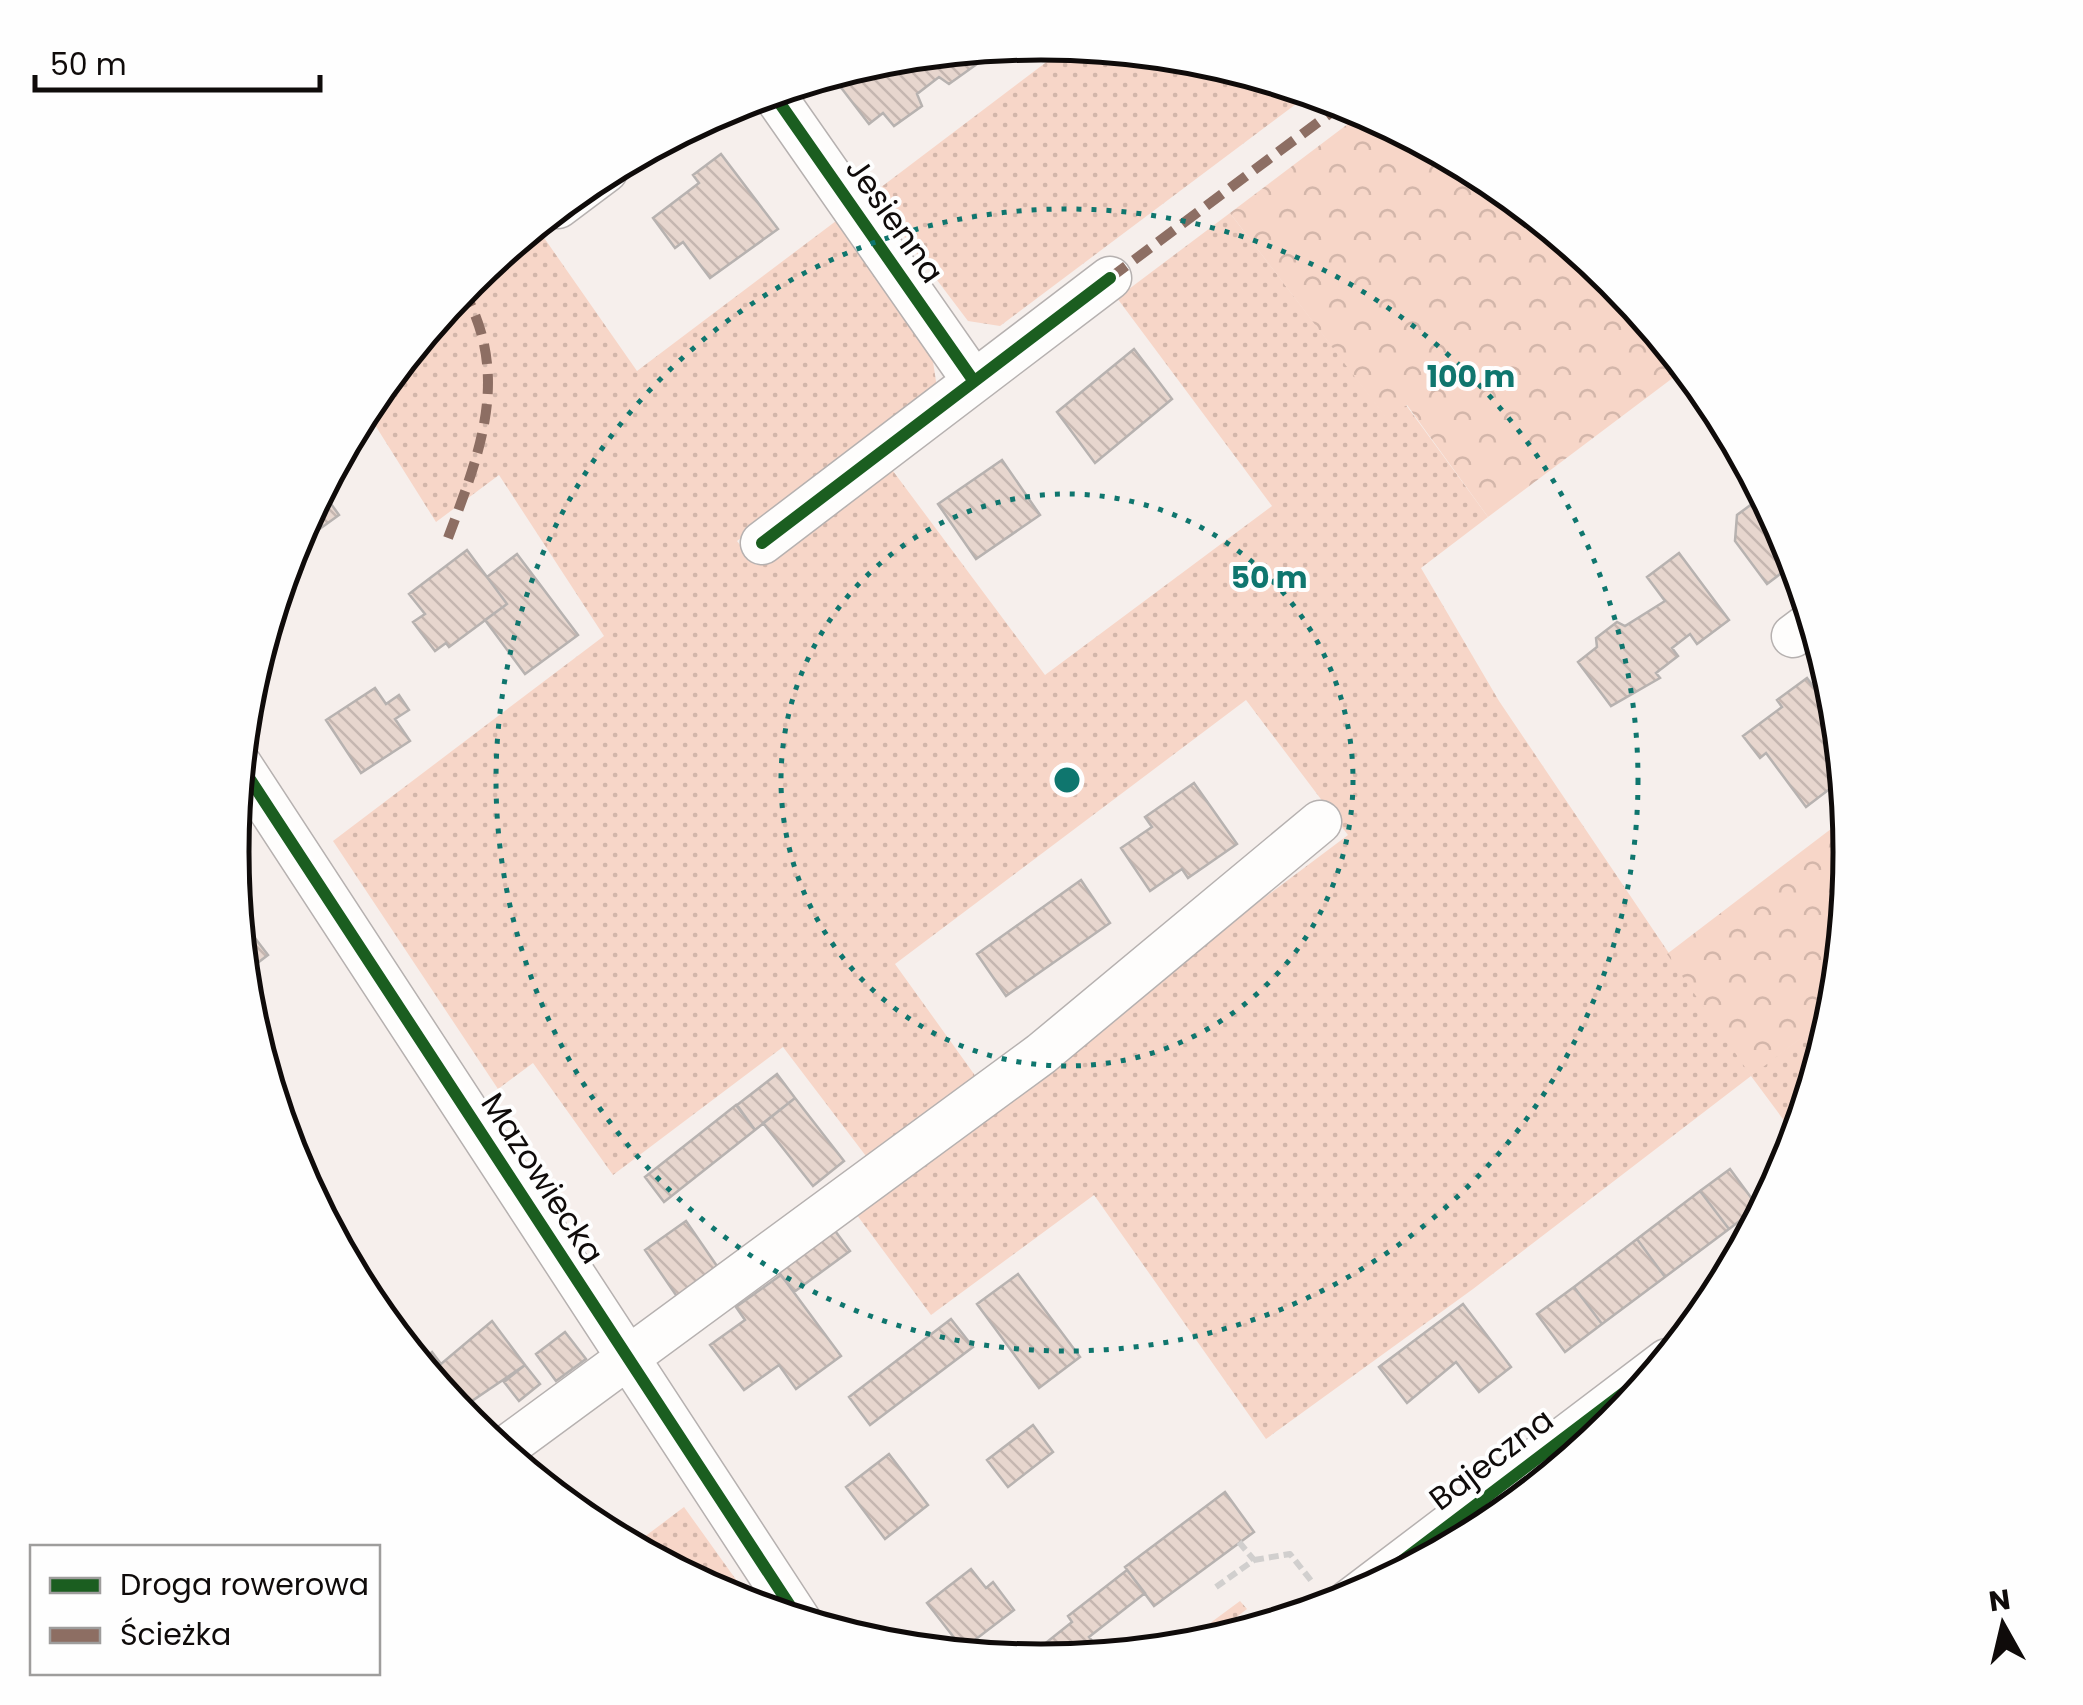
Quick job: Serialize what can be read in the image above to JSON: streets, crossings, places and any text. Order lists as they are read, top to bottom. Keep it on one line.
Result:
{"streets":{"street":["Jesienna","Mazowiecka","Bajeczna"]},"legend":["Droga rowerowa","Ścieżka"],"scale_bar":"50 m","north":"top","rings":["100 m","50 m"]}
